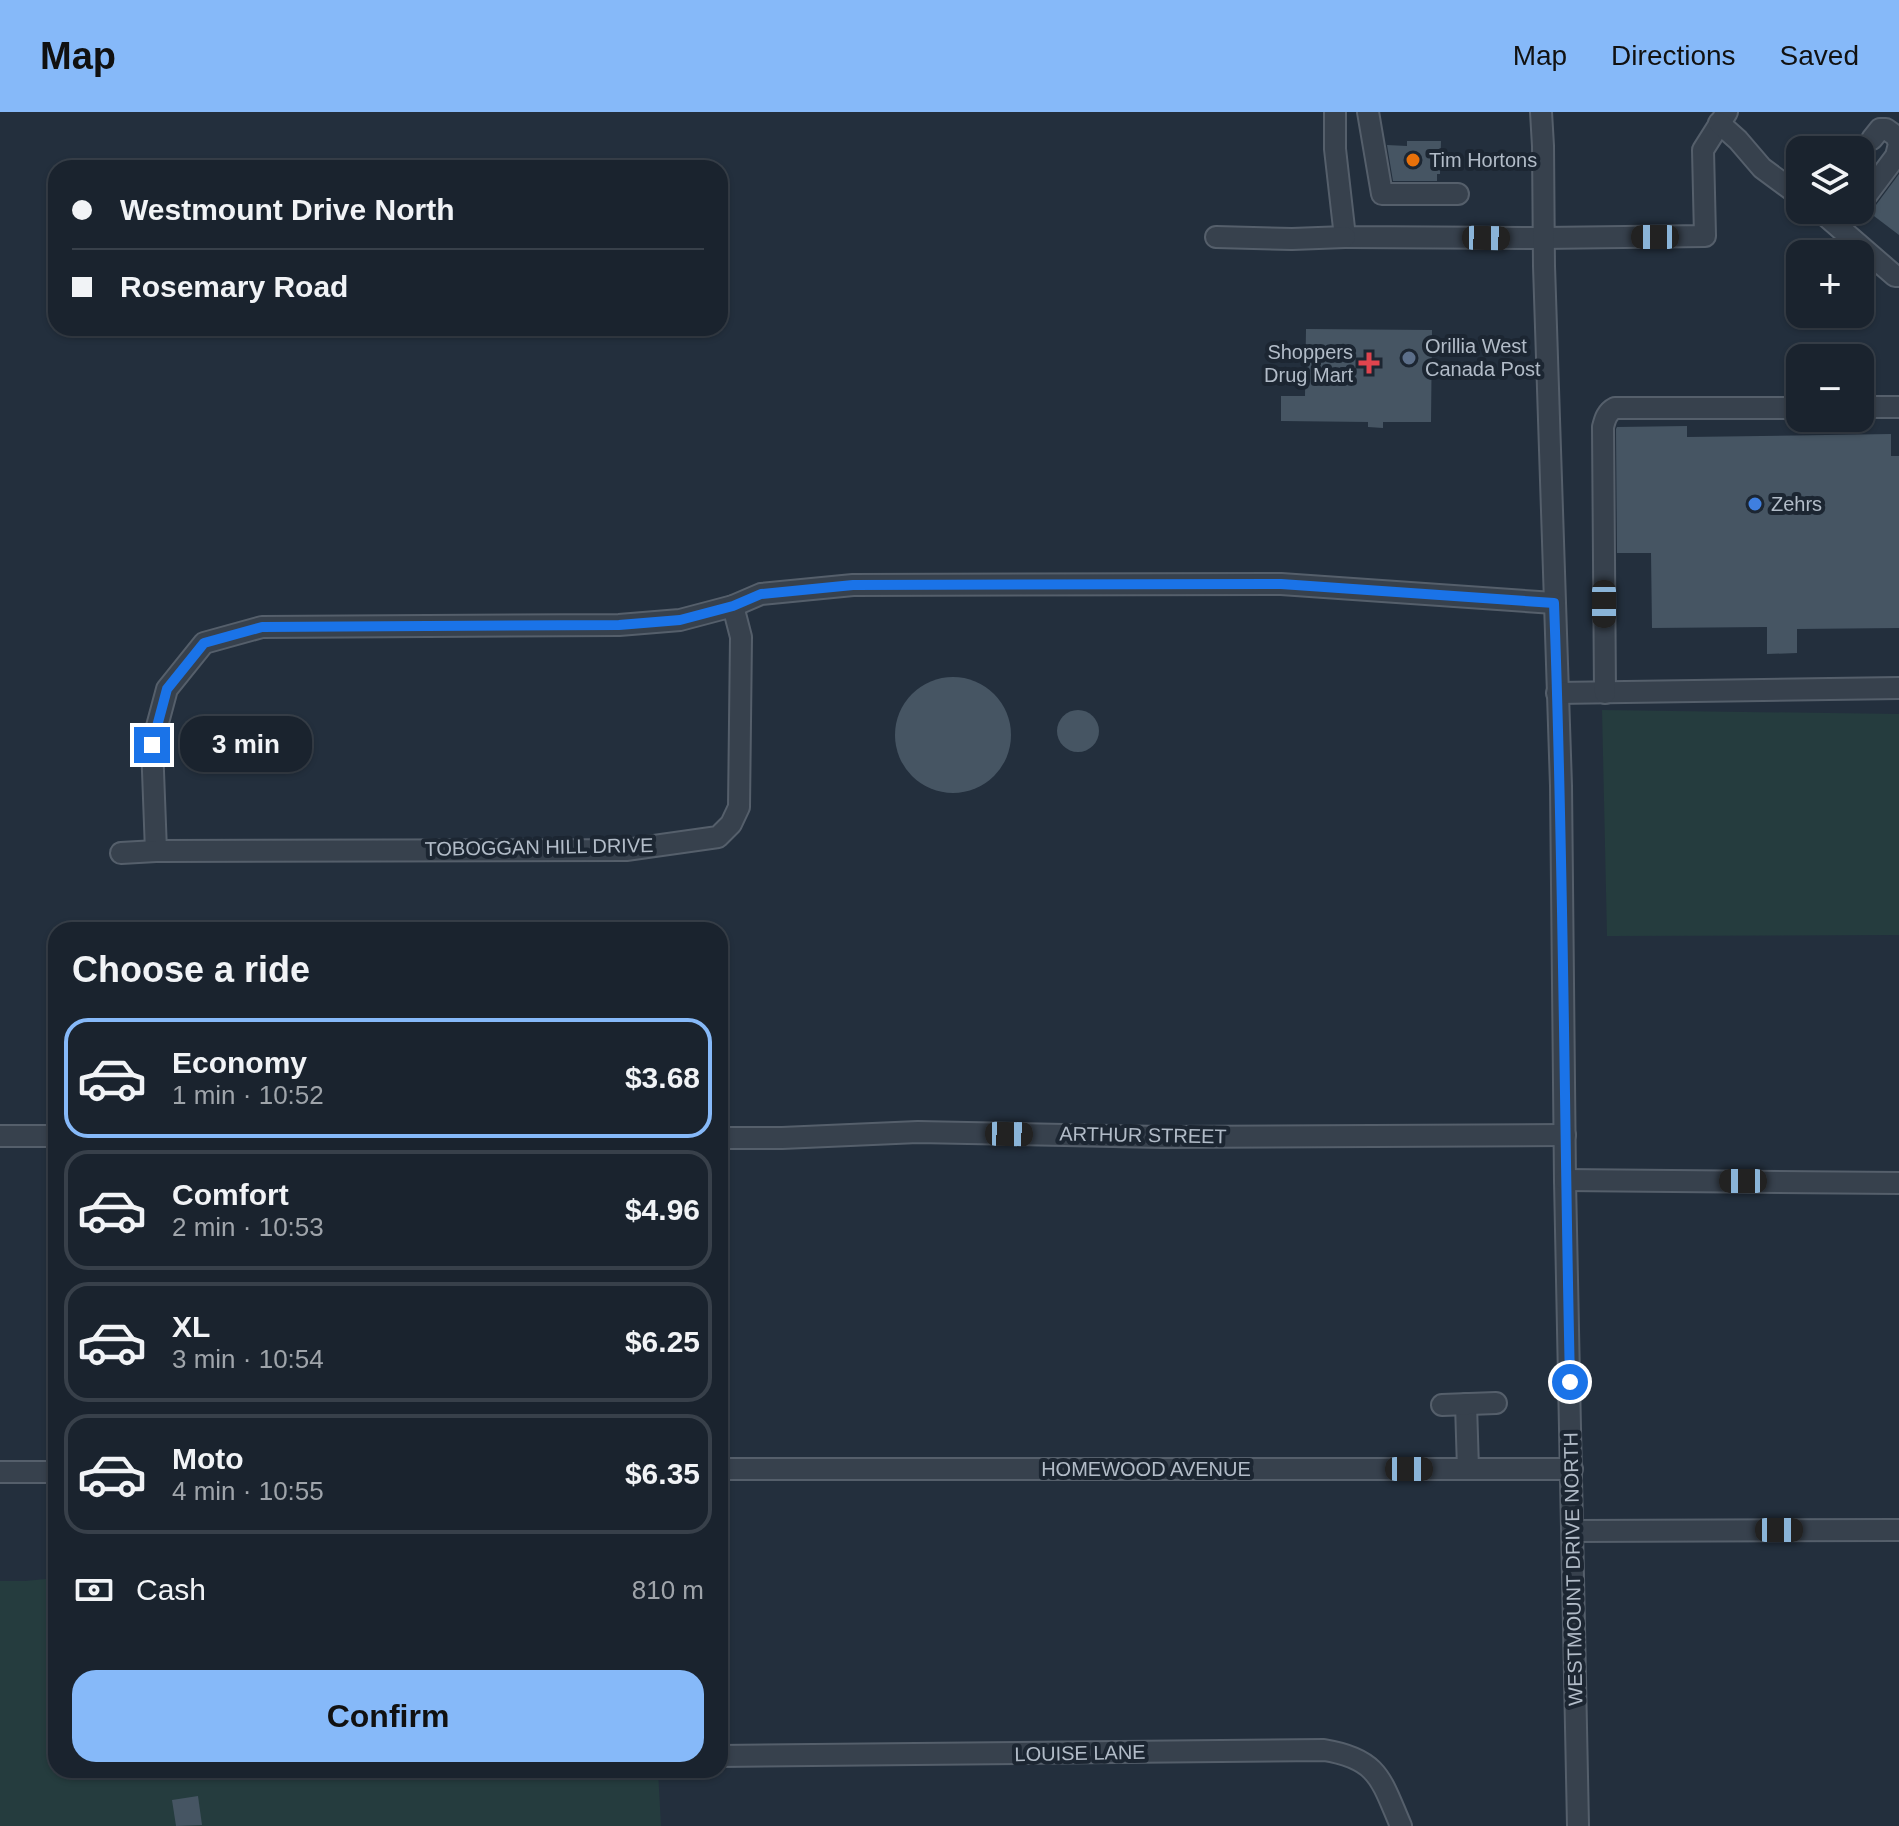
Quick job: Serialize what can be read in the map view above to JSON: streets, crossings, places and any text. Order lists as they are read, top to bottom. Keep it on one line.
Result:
{"streets":{"street":["TOBOGGAN HILL DRIVE","ARTHUR STREET","HOMEWOOD AVENUE","WESTMOUNT DRIVE NORTH","LOUISE LANE"]},"crossings":[["ARTHUR STREET","WESTMOUNT DRIVE NORTH"],["HOMEWOOD AVENUE","WESTMOUNT DRIVE NORTH"]],"places":{"other":["Tim Hortons","Orillia West Canada Post","Zehrs"],"health":["Shoppers Drug Mart"]},"page":{"header":"Map","nav":["Map","Directions","Saved"],"map_buttons":["+","−"],"banner":["Westmount Drive North","Rosemary Road"],"bubble":"3 min","heading":"Choose a ride","list":[{"name":"Economy","note":"1 min · 10:52","value":"$3.68"},{"name":"Comfort","note":"2 min · 10:53","value":"$4.96"},{"name":"XL","note":"3 min · 10:54","value":"$6.25"},{"name":"Moto","note":"4 min · 10:55","value":"$6.35"}],"pay":["Cash","810 m"],"buttons":"Confirm"}}
